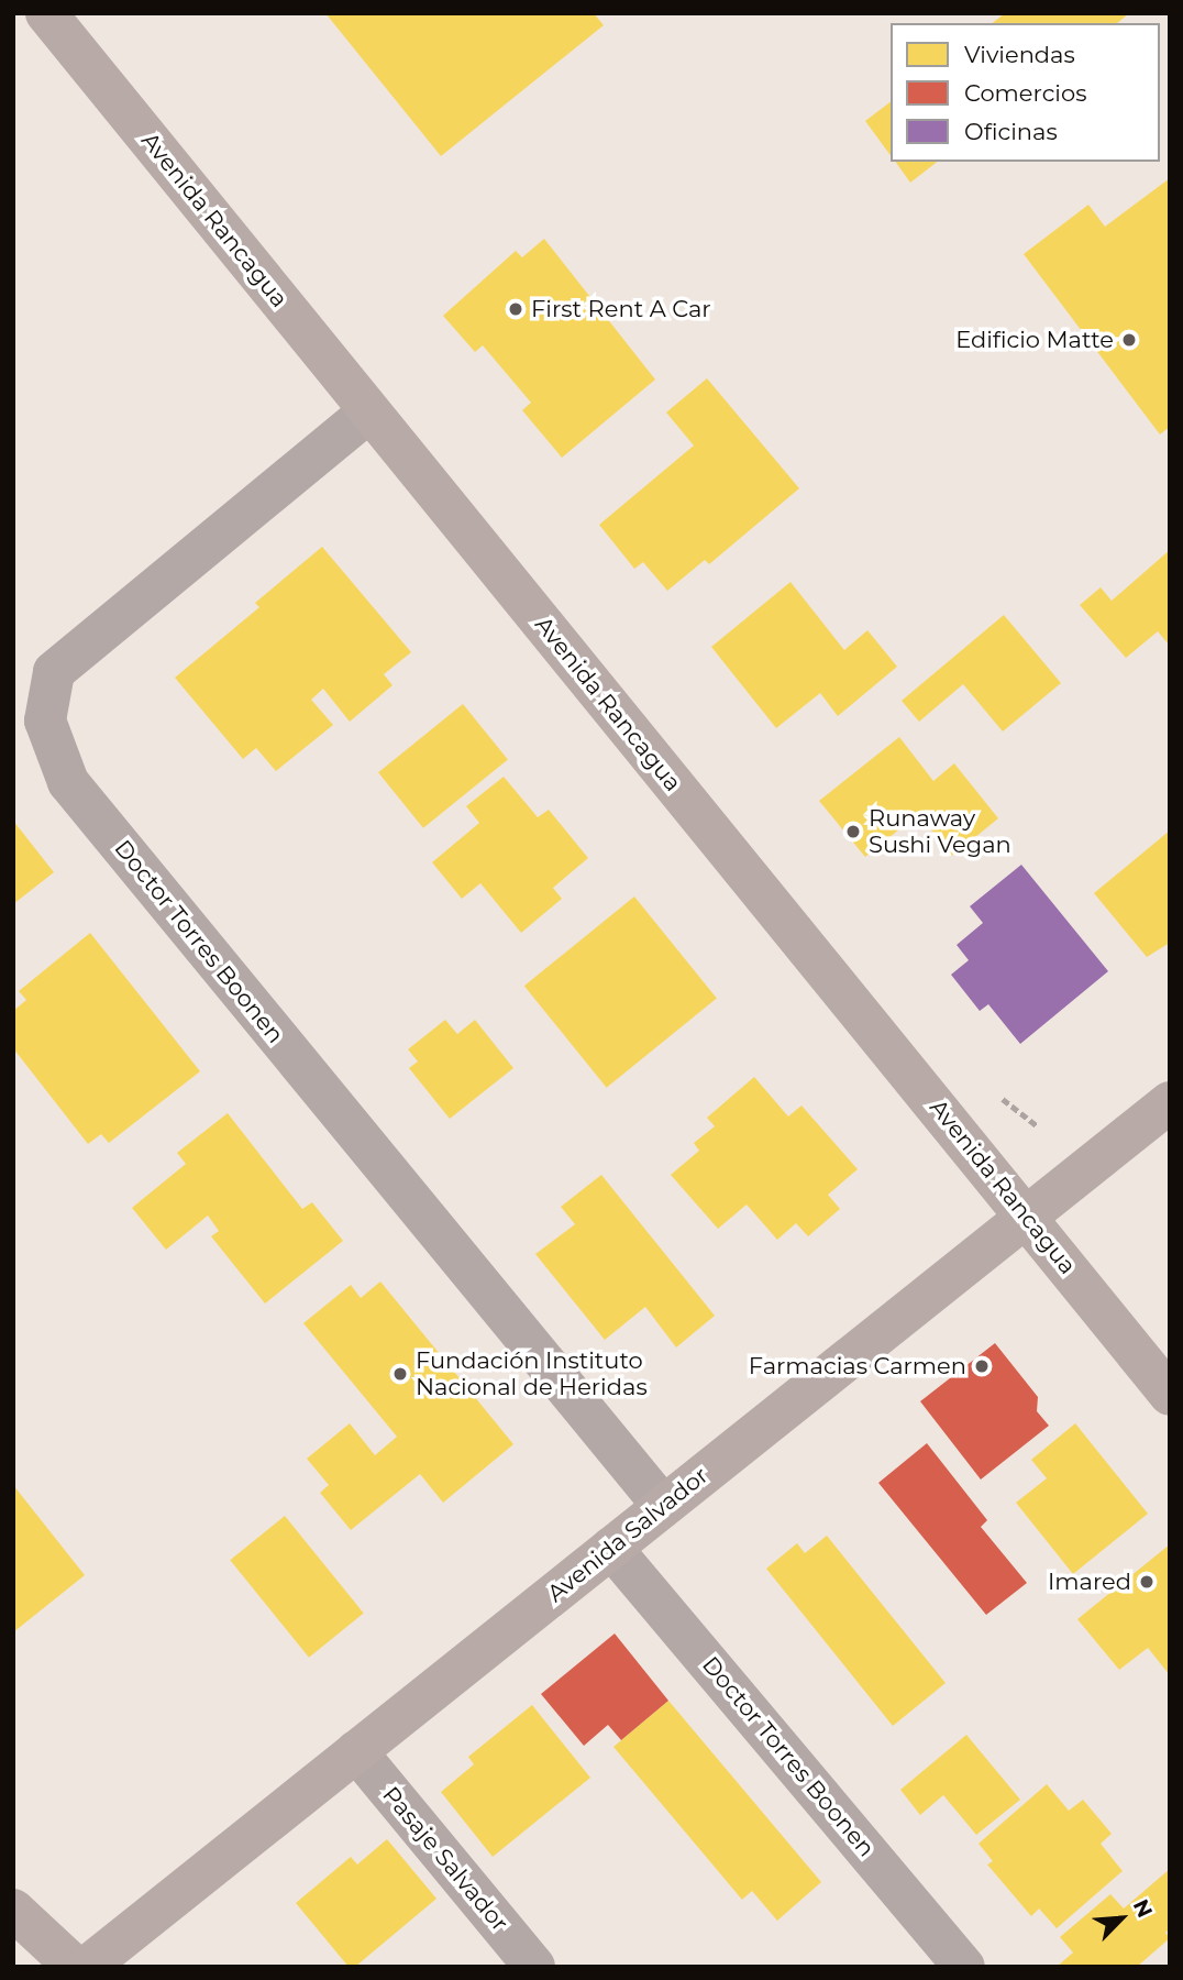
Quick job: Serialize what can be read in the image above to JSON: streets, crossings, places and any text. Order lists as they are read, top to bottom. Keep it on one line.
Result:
{"streets":{"main road":["Avenida Rancagua","Avenida Salvador"],"street":["Doctor Torres Boonen","Pasaje Salvador"]},"crossings":[["Avenida Rancagua","Doctor Torres Boonen"],["Avenida Rancagua","Avenida Salvador"],["Doctor Torres Boonen","Avenida Salvador"],["Avenida Salvador","Pasaje Salvador"]],"places":["First Rent A Car","Edificio Matte","Runaway Sushi Vegan","Farmacias Carmen","Fundación Instituto Nacional de Heridas","Imared"],"legend":["Viviendas","Comercios","Oficinas"],"north":"top right"}
